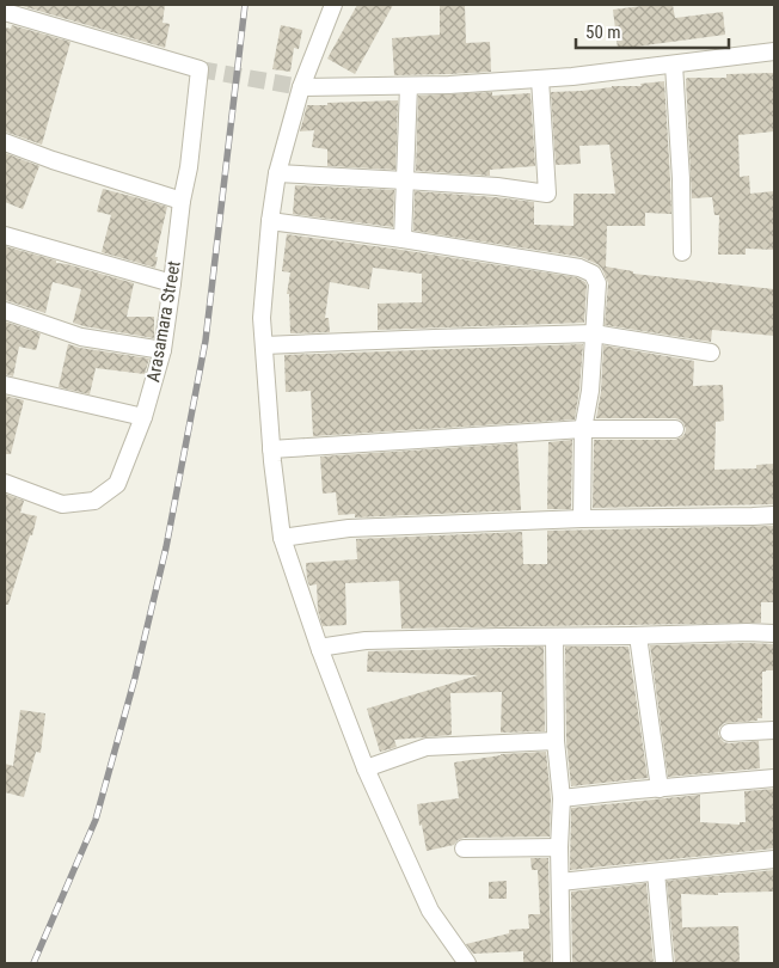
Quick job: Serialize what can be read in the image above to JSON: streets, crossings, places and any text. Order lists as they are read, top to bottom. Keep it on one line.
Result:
{"streets":{"street":["Arasamara Street"]},"scale_bar":"50 m"}
